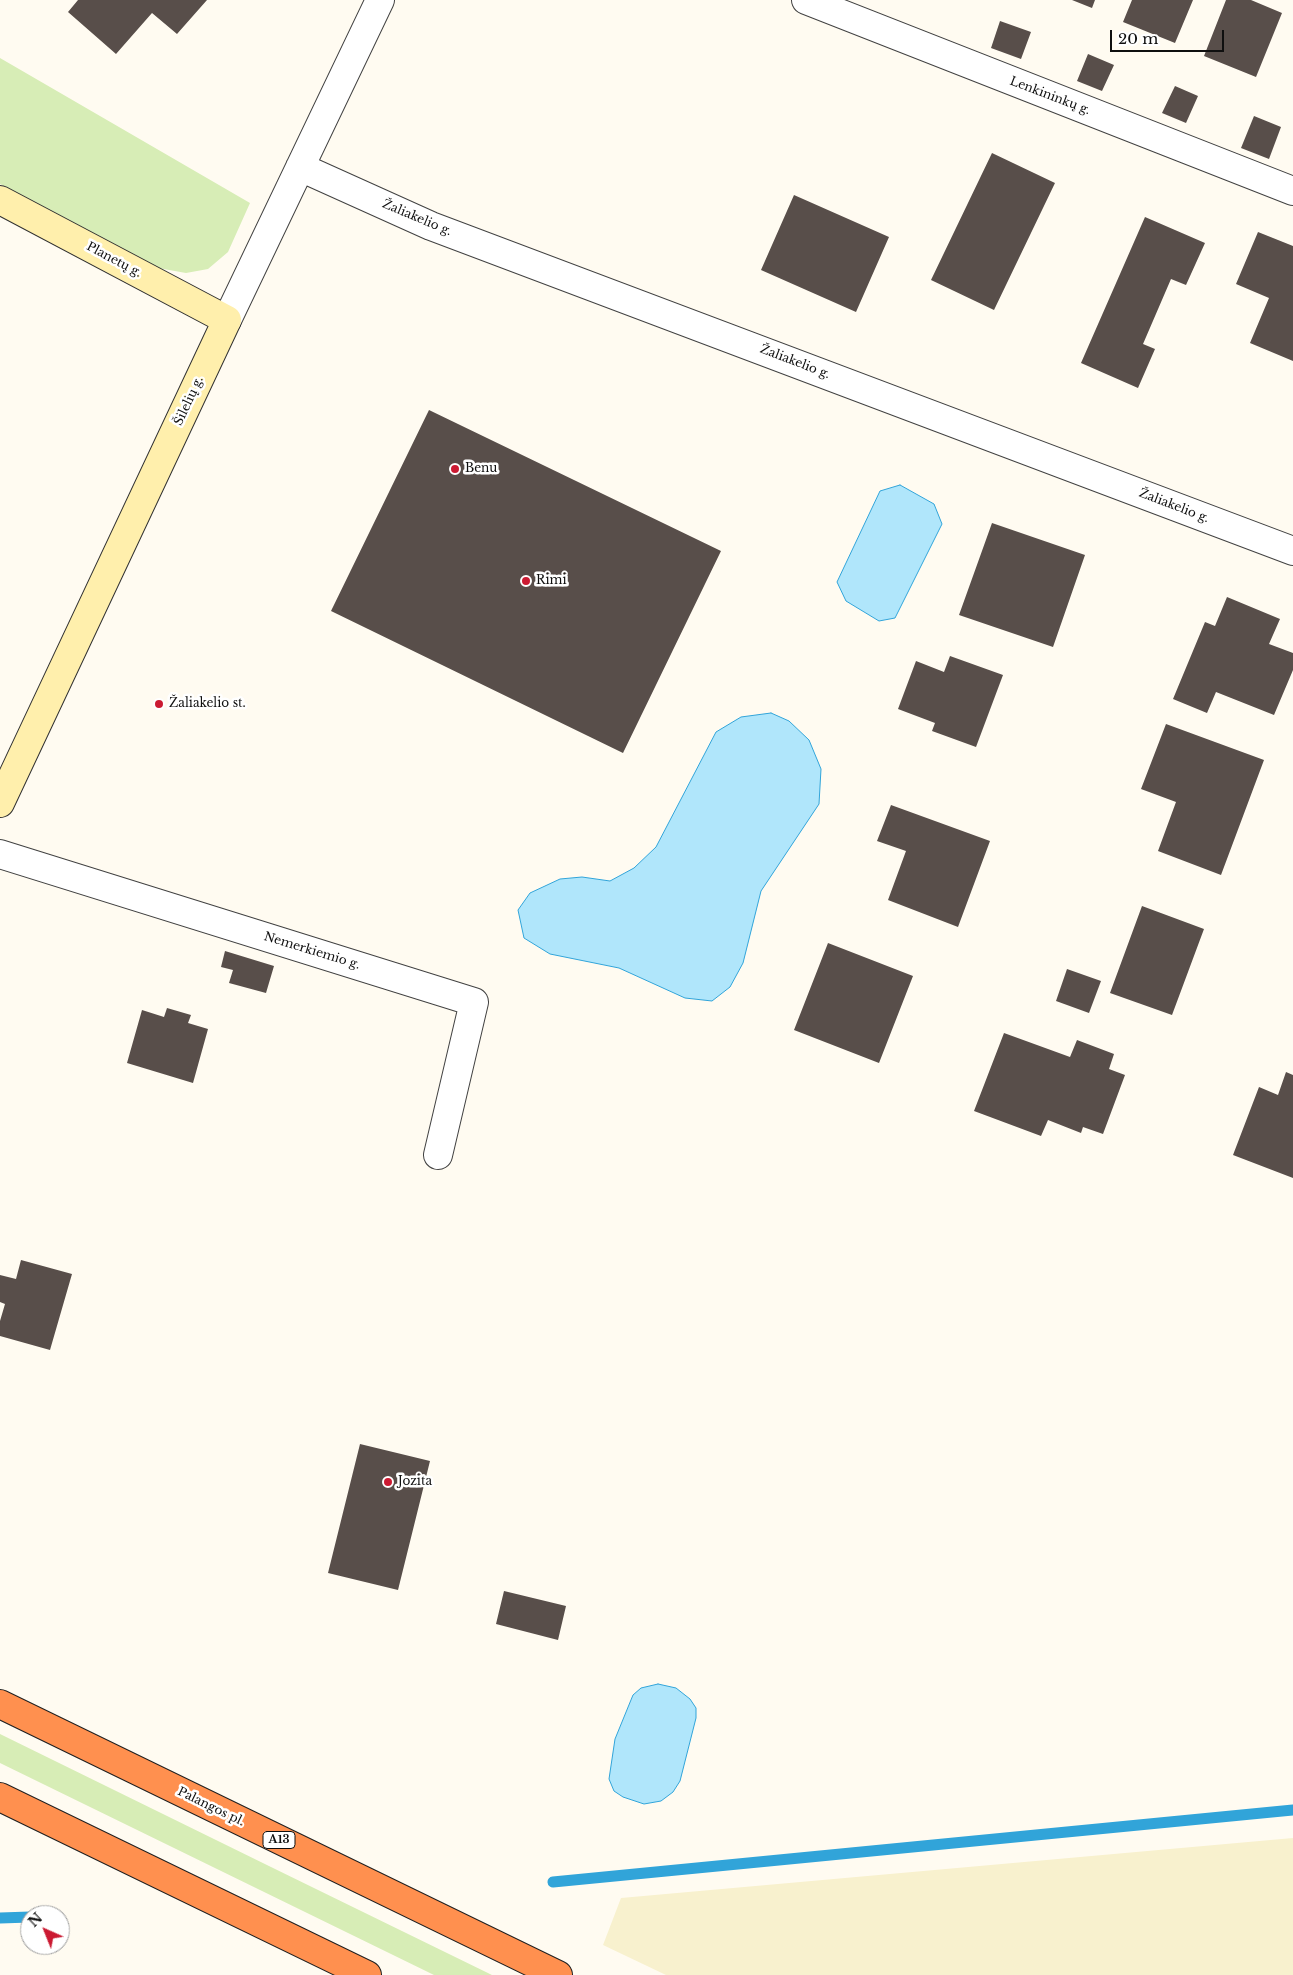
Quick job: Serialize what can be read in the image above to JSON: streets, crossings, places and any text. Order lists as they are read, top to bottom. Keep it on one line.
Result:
{"streets":{"highway":["Palangos pl.","A13"],"main road":["Planetų g.","Šilelių g."],"street":["Lenkininkų g.","Žaliakelio g.","Nemerkiemio g."]},"crossings":[["Žaliakelio g.","Šilelių g."],["Planetų g.","Šilelių g."]],"places":["Benu","Rimi","Žaliakelio st.","Jozita"],"scale_bar":"20 m","north":"top left"}
